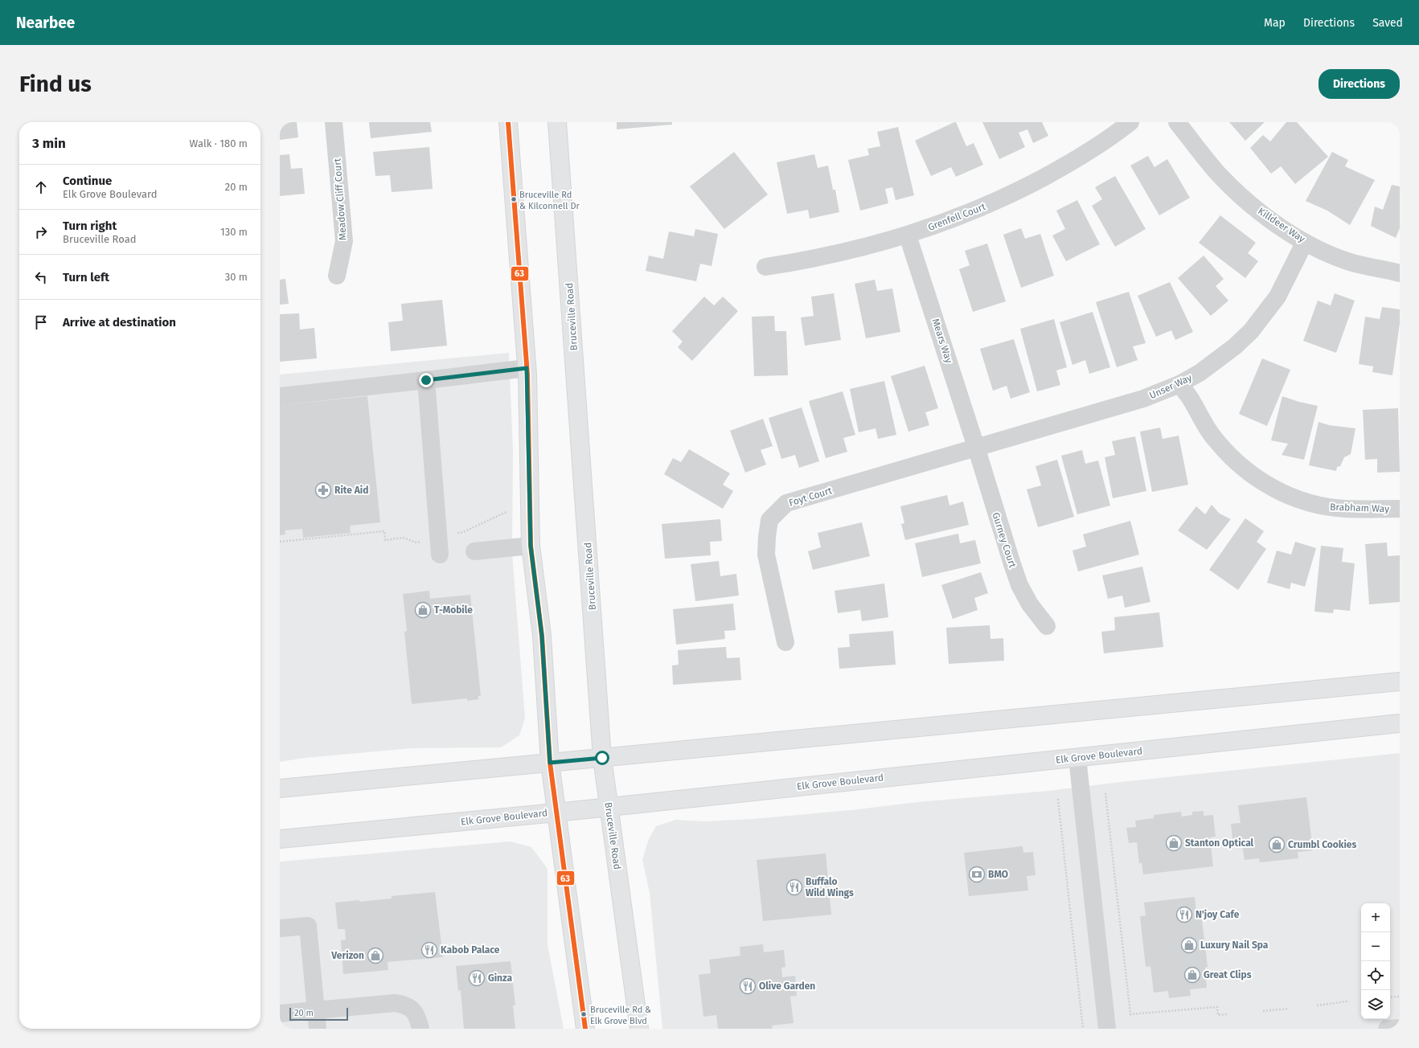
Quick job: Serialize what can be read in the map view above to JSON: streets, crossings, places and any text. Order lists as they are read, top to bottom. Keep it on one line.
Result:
{"streets":{"main road":["Bruceville Road","Elk Grove Boulevard"],"street":["Meadow Cliff Court","Grenfell Court","Killdeer Way","Mears Way","Unser Way","Foyt Court","Brabham Way","Gurney Court"]},"crossings":[["Grenfell Court","Mears Way"],["Killdeer Way","Unser Way"],["Bruceville Road","Elk Grove Boulevard"],["Mears Way","Unser Way"],["Mears Way","Foyt Court"],["Mears Way","Gurney Court"],["Unser Way","Foyt Court"],["Unser Way","Brabham Way"],["Unser Way","Gurney Court"],["Foyt Court","Gurney Court"]],"places":{"other":["Bruceville Rd & Kilconnell Dr","Bruceville Rd & Elk Grove Blvd"],"pharmacy":["Rite Aid"],"shop":["T-Mobile","Stanton Optical","Crumbl Cookies","Luxury Nail Spa","Verizon","Great Clips"],"bank":["BMO"],"restaurant":["Buffalo Wild Wings","N'joy Cafe","Kabob Palace","Ginza","Olive Garden"]},"lines":["transit line 63"],"scale_bar":"20 m","page":{"header":"Nearbee","nav":["Map","Directions","Saved"],"buttons":"Directions","title":"Find us","heading":["3 min","Walk · 180 m"],"list":[["Continue","Elk Grove Boulevard","20 m"],["Turn right","Bruceville Road","130 m"],["Turn left","30 m"],"Arrive at destination"],"map_buttons":["+","−"],"scale":"20 m"}}
